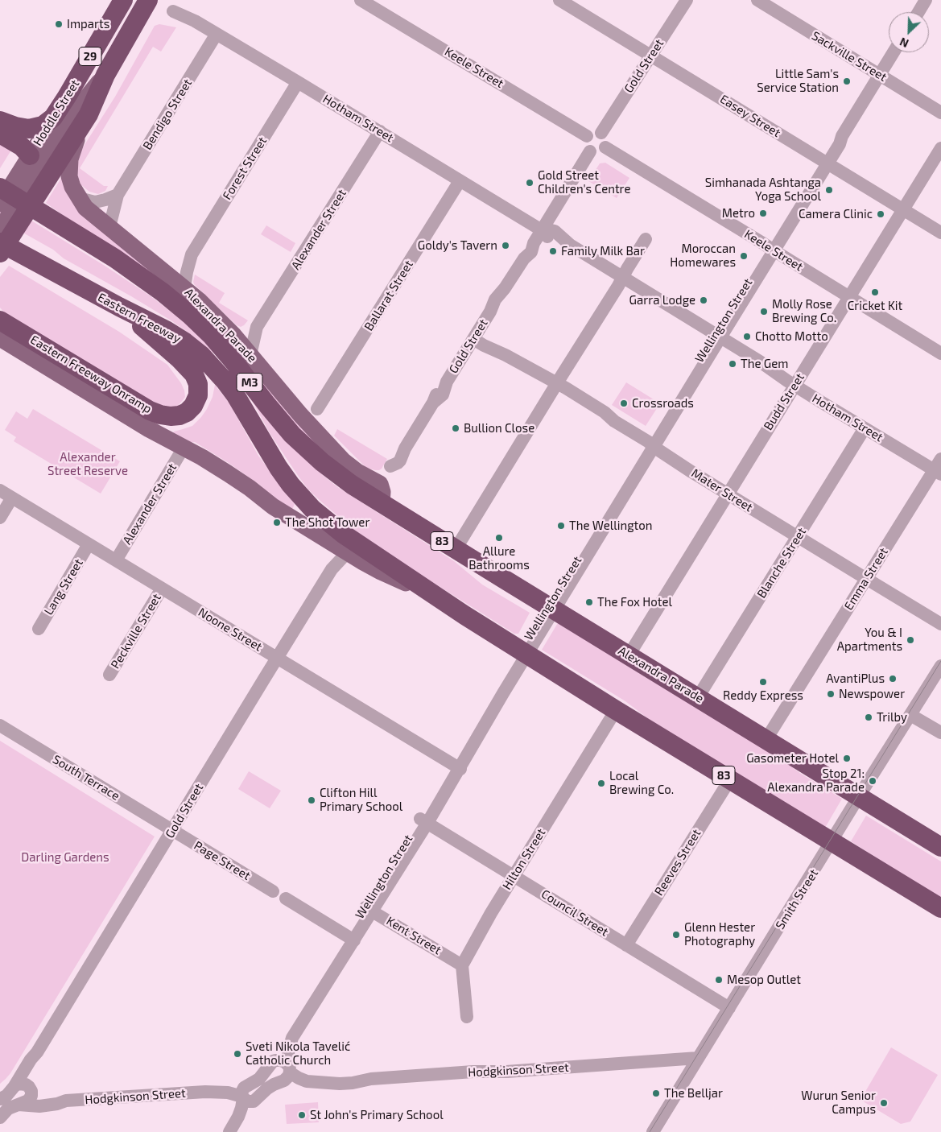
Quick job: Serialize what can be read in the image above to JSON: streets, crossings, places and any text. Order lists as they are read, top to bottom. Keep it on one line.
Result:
{"streets":{"highway":["29","Hoddle Street","Eastern Freeway","Alexandra Parade","Eastern Freeway Onramp","M3","83"],"street":["Sackville Street","Gold Street","Keele Street","Bendigo Street","Easey Street","Hotham Street","Forest Street","Alexander Street","Ballarat Street","Wellington Street","Budd Street","Mater Street","Blanche Street","Emma Street","Lang Street","Noone Street","Peckville Street","South Terrace","Hilton Street","Page Street","Reeves Street","Smith Street","Council Street","Kent Street","Hodgkinson Street"]},"crossings":[["Sackville Street","Wellington Street"],["Gold Street","Keele Street"],["Gold Street","Easey Street"],["Gold Street","Hotham Street"],["Gold Street","Eastern Freeway"],["Gold Street","Alexandra Parade"],["Gold Street","M3"],["Gold Street","Mater Street"],["Gold Street","Noone Street"],["Gold Street","South Terrace"],["Gold Street","Page Street"],["Gold Street","Hodgkinson Street"],["Keele Street","Wellington Street"],["Keele Street","Budd Street"],["Hoddle Street","Alexandra Parade"],["Bendigo Street","Hotham Street"],["Bendigo Street","Alexandra Parade"],["Easey Street","Wellington Street"],["Easey Street","Budd Street"],["Hotham Street","Forest Street"],["Hotham Street","Alexander Street"],["Hotham Street","Ballarat Street"],["Hotham Street","Wellington Street"],["Hotham Street","Budd Street"],["Hotham Street","Blanche Street"],["Hotham Street","Emma Street"],["Forest Street","Alexandra Parade"],["Alexander Street","Alexandra Parade"],["Alexander Street","Noone Street"],["Eastern Freeway","Alexandra Parade"],["Eastern Freeway","Eastern Freeway Onramp"],["Eastern Freeway","M3"],["Wellington Street","Alexandra Parade"],["Wellington Street","Mater Street"],["Wellington Street","83"],["Wellington Street","Noone Street"],["Wellington Street","Council Street"],["Wellington Street","Kent Street"],["Wellington Street","Hodgkinson Street"],["Alexandra Parade","Budd Street"],["Alexandra Parade","Blanche Street"],["Alexandra Parade","Emma Street"],["Alexandra Parade","Smith Street"],["M3","83"],["Budd Street","Mater Street"],["Mater Street","Blanche Street"],["Mater Street","Emma Street"],["83","Hilton Street"],["83","Reeves Street"],["83","Smith Street"],["Lang Street","Noone Street"],["Noone Street","Peckville Street"],["South Terrace","Page Street"],["Hilton Street","Council Street"],["Hilton Street","Kent Street"],["Reeves Street","Council Street"],["Smith Street","Council Street"],["Smith Street","Hodgkinson Street"]],"parks":["Alexander Street Reserve","Darling Gardens"],"places":["Imparts","Little Sam's Service Station","Gold Street Children's Centre","Simhanada Ashtanga Yoga School","Metro","Camera Clinic","Goldy's Tavern","Family Milk Bar","Moroccan Homewares","Cricket Kit","Garra Lodge","Molly Rose Brewing Co.","Chotto Motto","The Gem","Crossroads","Bullion Close","The Shot Tower","The Wellington","Allure Bathrooms","The Fox Hotel","You & I Apartments","AvantiPlus","Reddy Express","Newspower","Trilby","Gasometer Hotel","Stop 21: Alexandra Parade","Local Brewing Co.","Clifton Hill Primary School","Glenn Hester Photography","Mesop Outlet","Sveti Nikola Tavelić Catholic Church","The Belljar","Wurun Senior Campus","St John's Primary School"],"north":"bottom left"}
